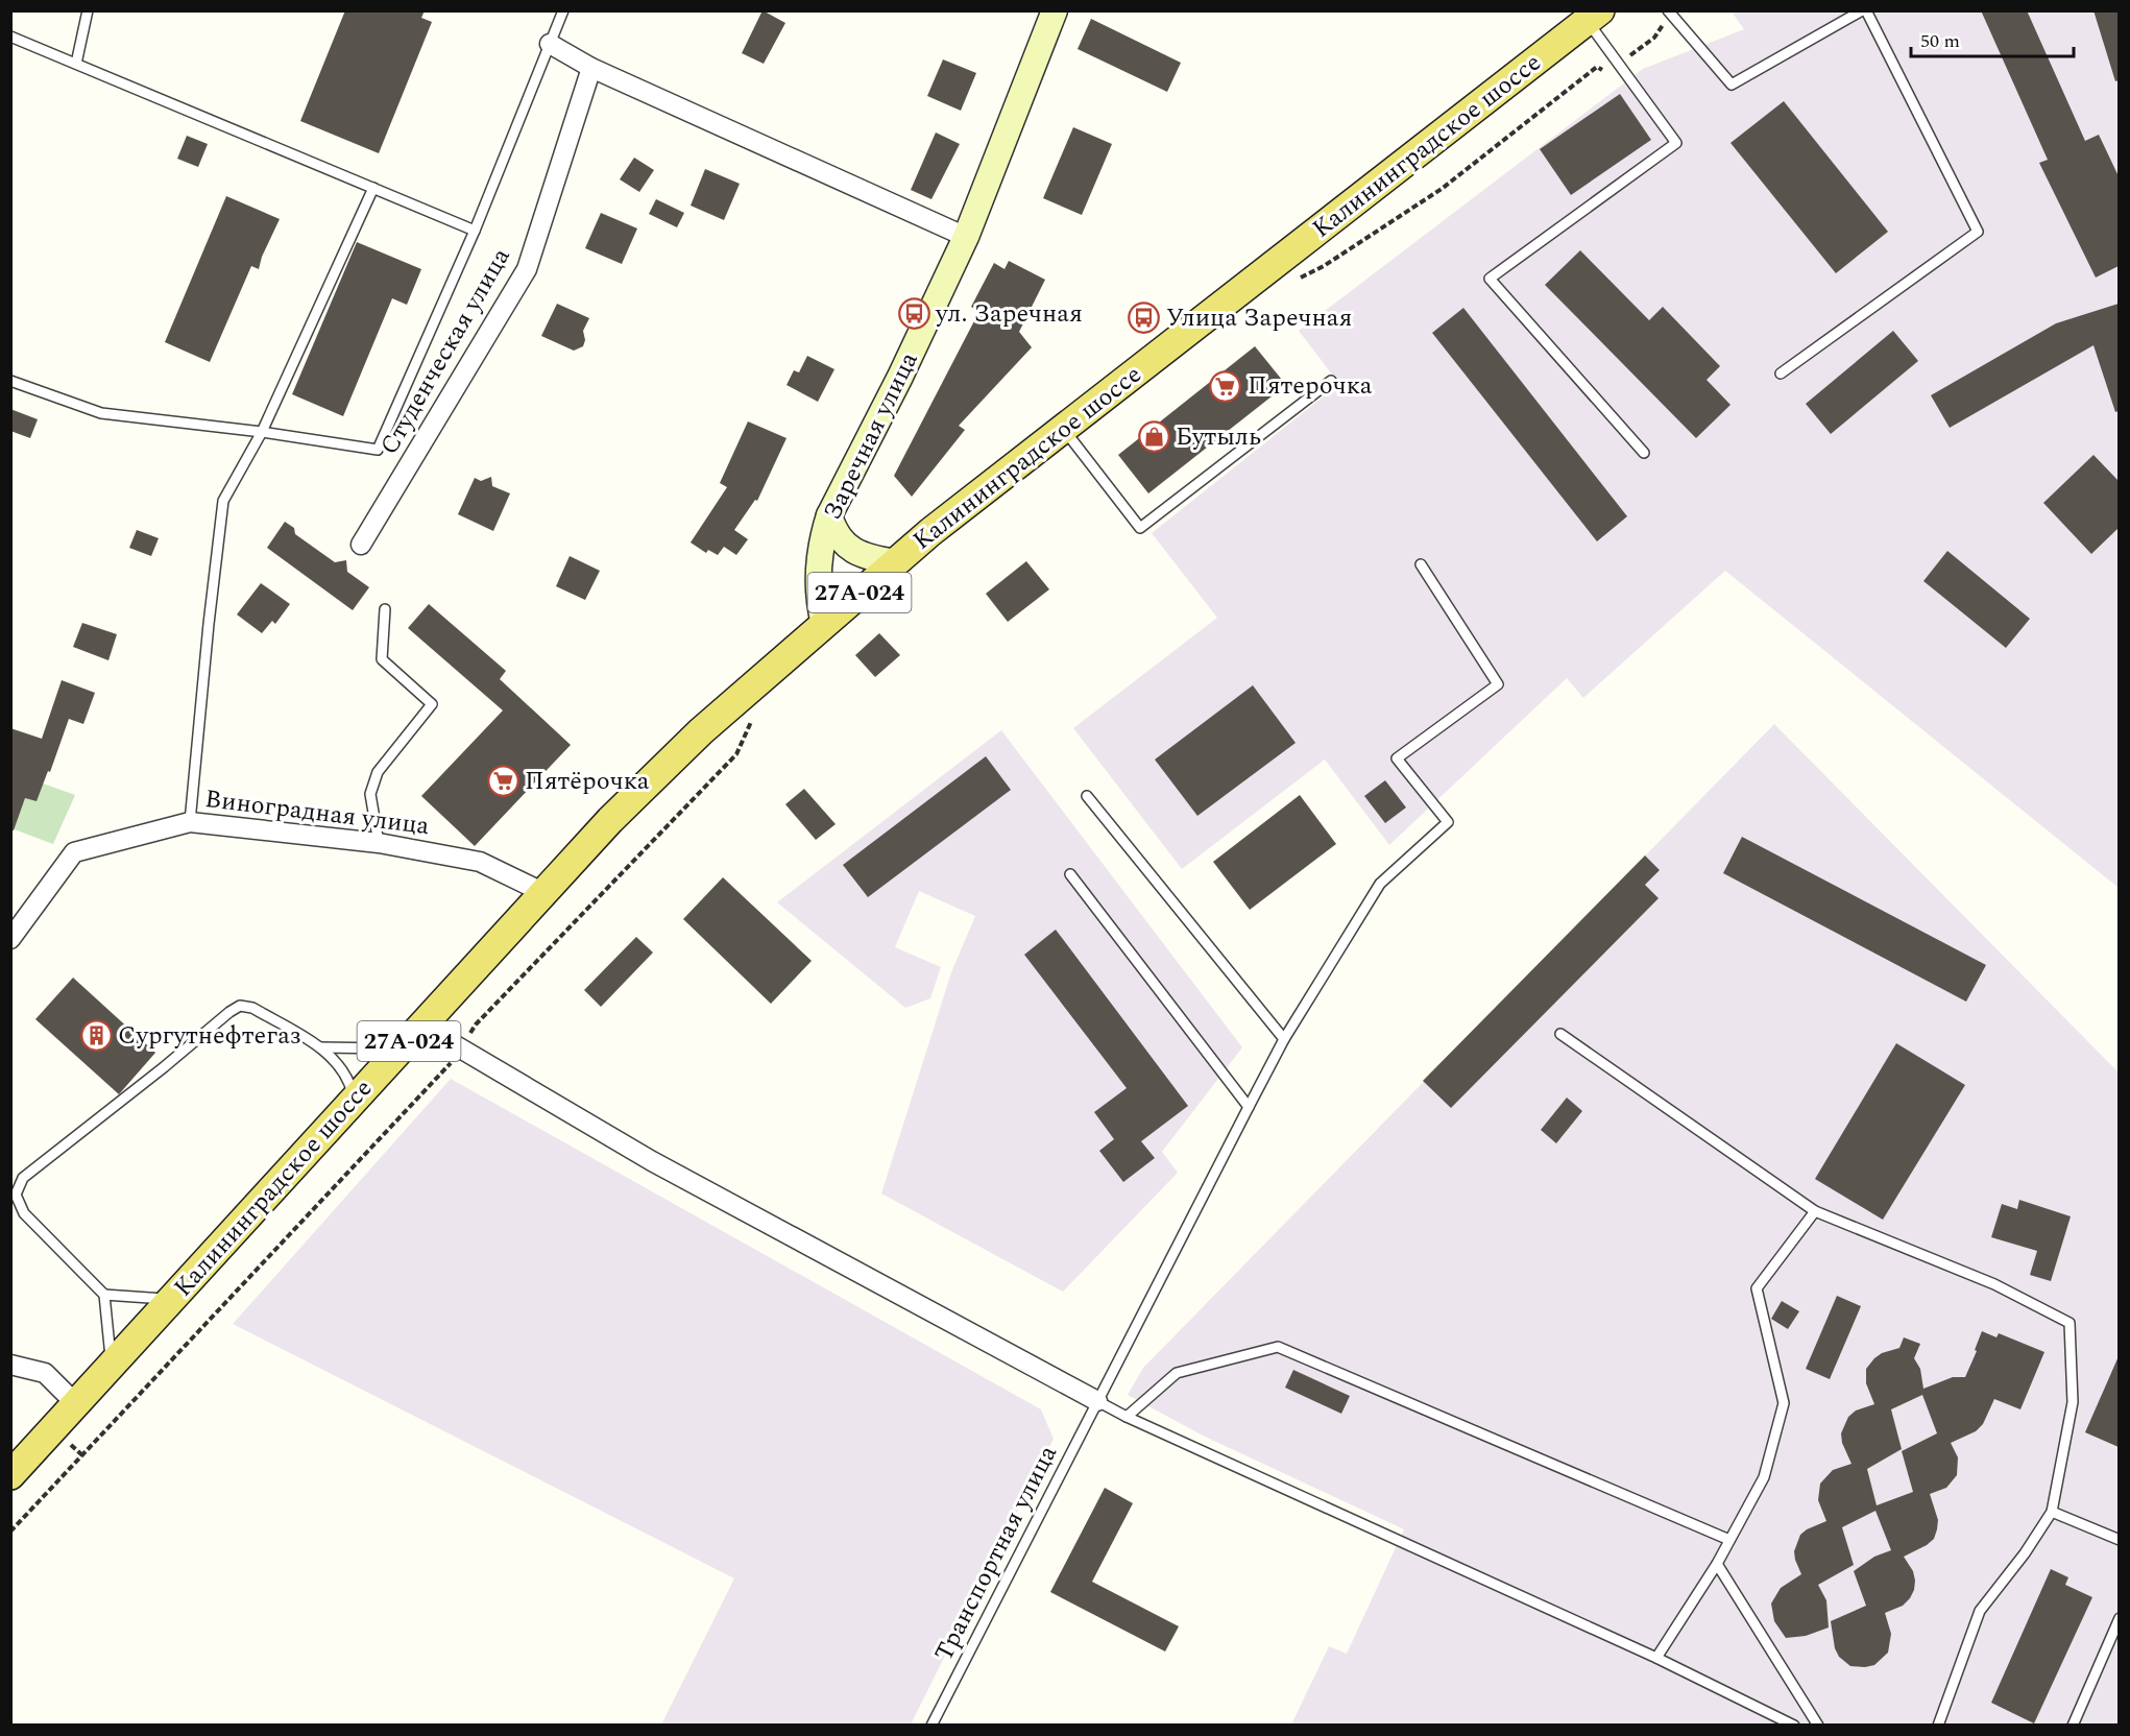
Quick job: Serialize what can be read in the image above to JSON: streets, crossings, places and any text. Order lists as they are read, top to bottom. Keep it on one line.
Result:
{"streets":{"main road":["Калининградское шоссе","Заречная улица","27А-024"],"street":["Студенческая улица","Виноградная улица"],"lane":["Транспортная улица"]},"crossings":[["Калининградское шоссе","Заречная улица"],["Калининградское шоссе","Виноградная улица"]],"places":{"bus stop":["ул. Заречная","Улица Заречная"],"supermarket":["Пятерочка","Пятёрочка"],"shop":["Бутыль"],"building":["Сургутнефтегаз"]},"scale_bar":"50 m"}
